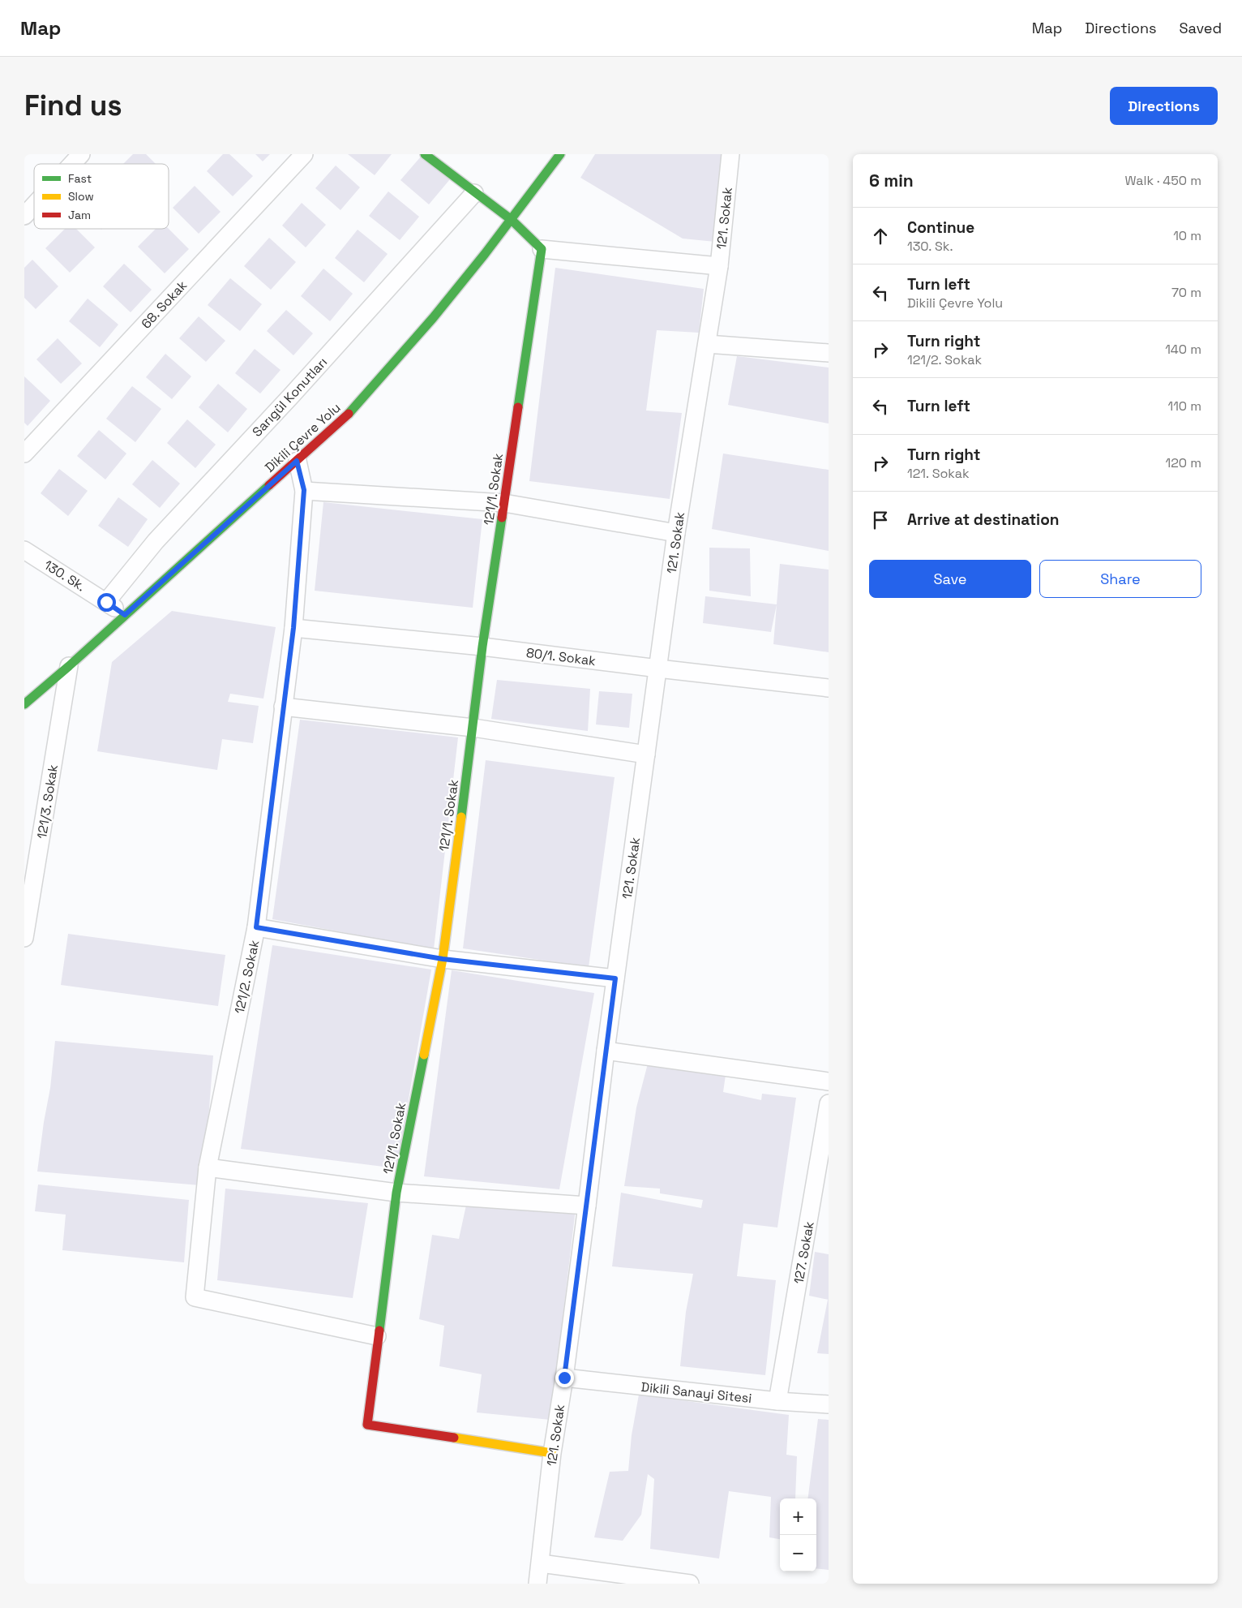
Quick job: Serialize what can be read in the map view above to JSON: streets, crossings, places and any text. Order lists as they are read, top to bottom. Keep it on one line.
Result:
{"streets":{"street":["121. Sokak","68. Sokak","Sarıgül Konutları","Dikili Çevre Yolu","121/1. Sokak","130. Sk.","80/1. Sokak","121/3. Sokak","121/2. Sokak","127. Sokak","Dikili Sanayi Sitesi"]},"crossings":[["121. Sokak","121/1. Sokak"],["121. Sokak","80/1. Sokak"],["121. Sokak","Dikili Sanayi Sitesi"],["Sarıgül Konutları","130. Sk."],["Dikili Çevre Yolu","130. Sk."],["Dikili Çevre Yolu","121/3. Sokak"],["Dikili Çevre Yolu","121/2. Sokak"],["121/1. Sokak","80/1. Sokak"],["121/1. Sokak","121/2. Sokak"],["80/1. Sokak","121/2. Sokak"],["127. Sokak","Dikili Sanayi Sitesi"]],"legend":["Fast","Slow","Jam"],"page":{"header":"Map","nav":["Map","Directions","Saved"],"buttons":["Directions",["Save","Share"]],"title":"Find us","heading":["6 min","Walk · 450 m"],"list":[["Continue","130. Sk.","10 m"],["Turn left","Dikili Çevre Yolu","70 m"],["Turn right","121/2. Sokak","140 m"],["Turn left","110 m"],["Turn right","121. Sokak","120 m"],"Arrive at destination"],"map_buttons":["+","−"]}}
